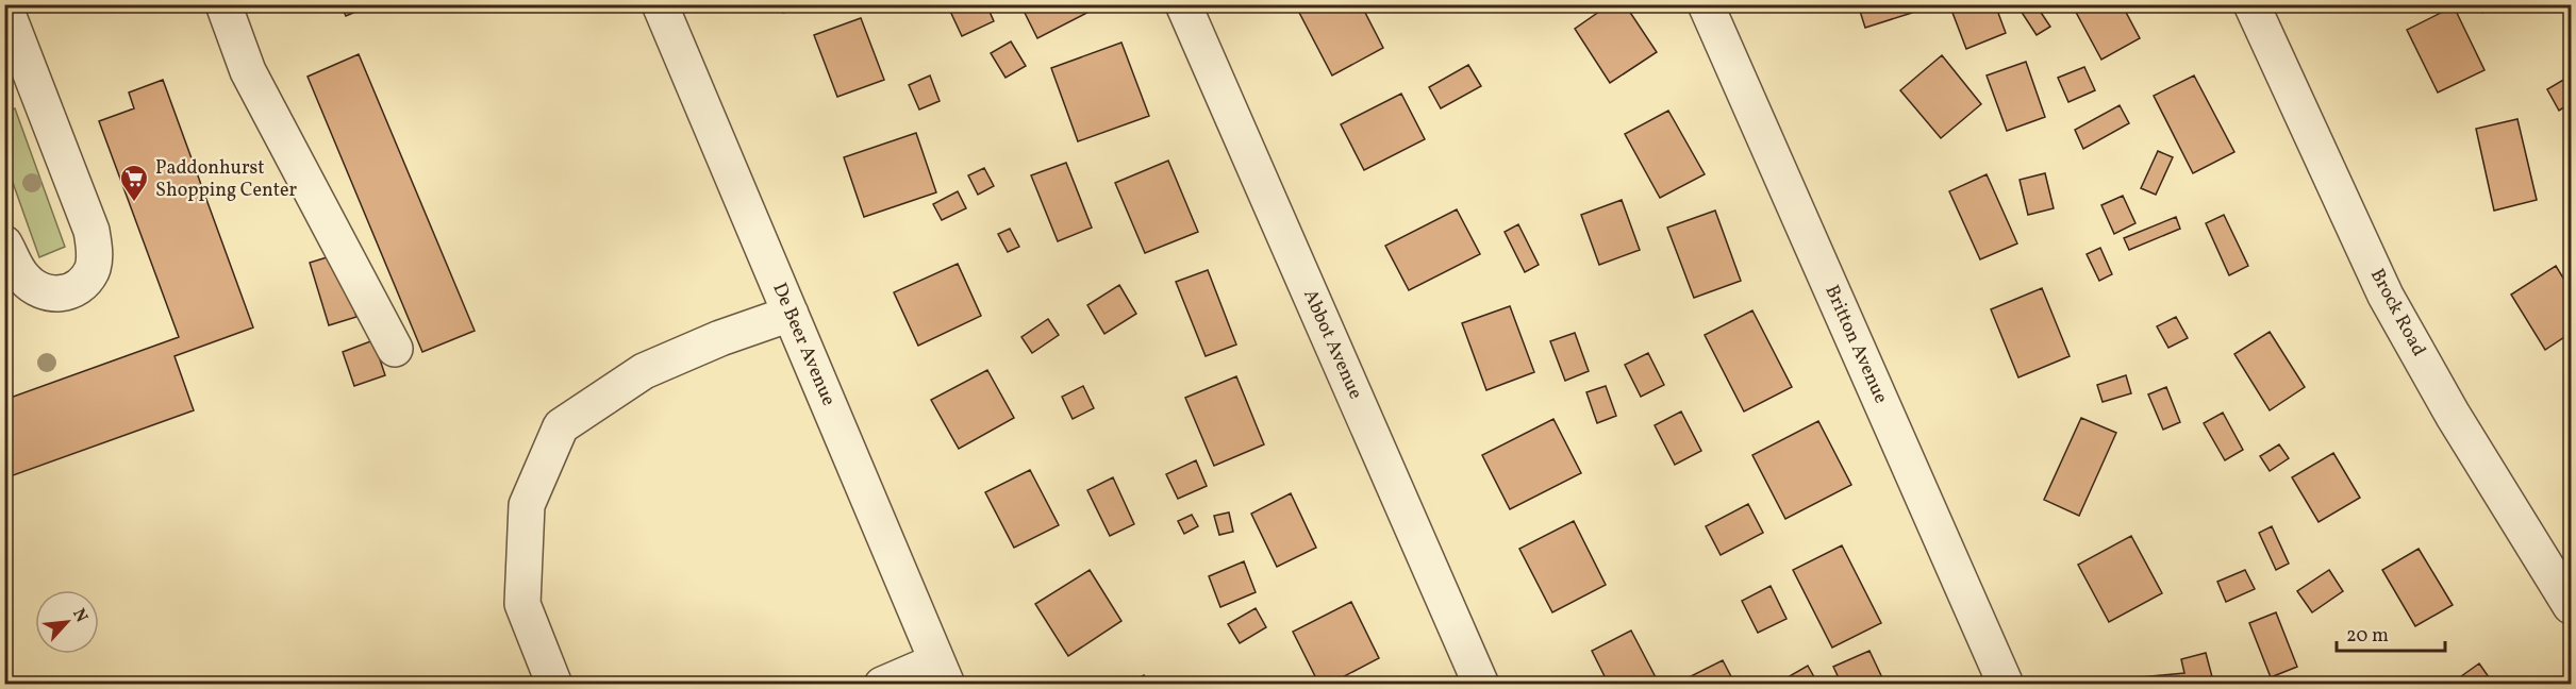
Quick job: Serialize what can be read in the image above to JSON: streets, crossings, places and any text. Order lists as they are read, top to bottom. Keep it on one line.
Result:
{"streets":{"street":["Brock Road","De Beer Avenue","Abbot Avenue","Britton Avenue"]},"places":{"supermarket":["Paddonhurst Shopping Center"]},"scale_bar":"20 m","north":"top right"}
